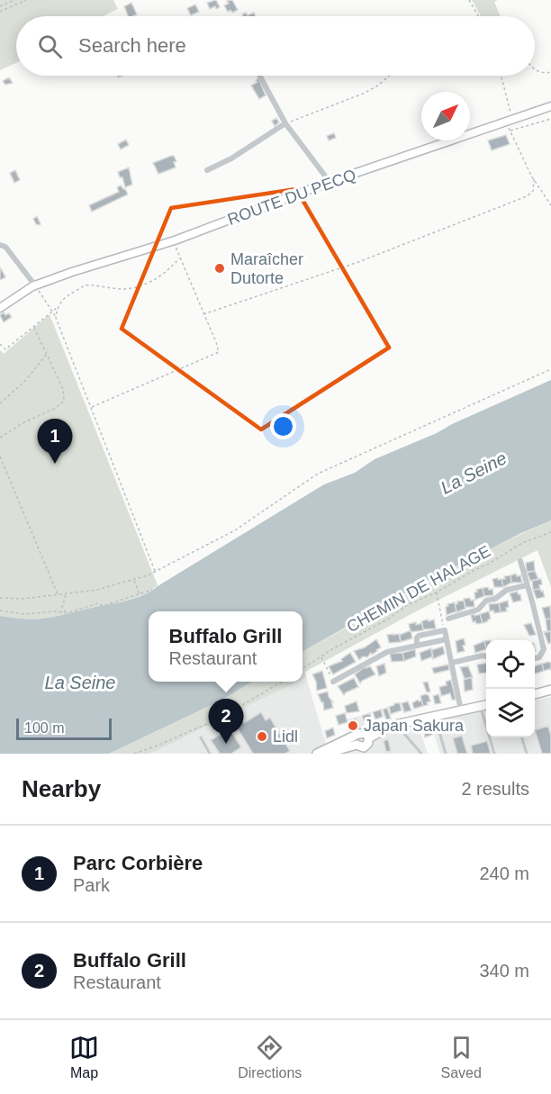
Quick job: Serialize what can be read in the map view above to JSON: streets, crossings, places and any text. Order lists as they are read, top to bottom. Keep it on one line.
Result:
{"streets":{"main road":["ROUTE DU PECQ"],"path":["CHEMIN DE HALAGE"]},"water":["La Seine"],"places":["Maraîcher Dutorte","Japan Sakura","Lidl"],"scale_bar":"100 m","north":"top right","page":{"search":"Search here","pins":["1","2"],"popup":["Buffalo Grill","Restaurant"],"scale":"100 m","heading":["Nearby","2 results"],"list":[{"mark":"1","name":"Parc Corbière","note":"Park","value":"240 m"},{"mark":"2","name":"Buffalo Grill","note":"Restaurant","value":"340 m"}],"nav":["Map","Directions","Saved"]}}
